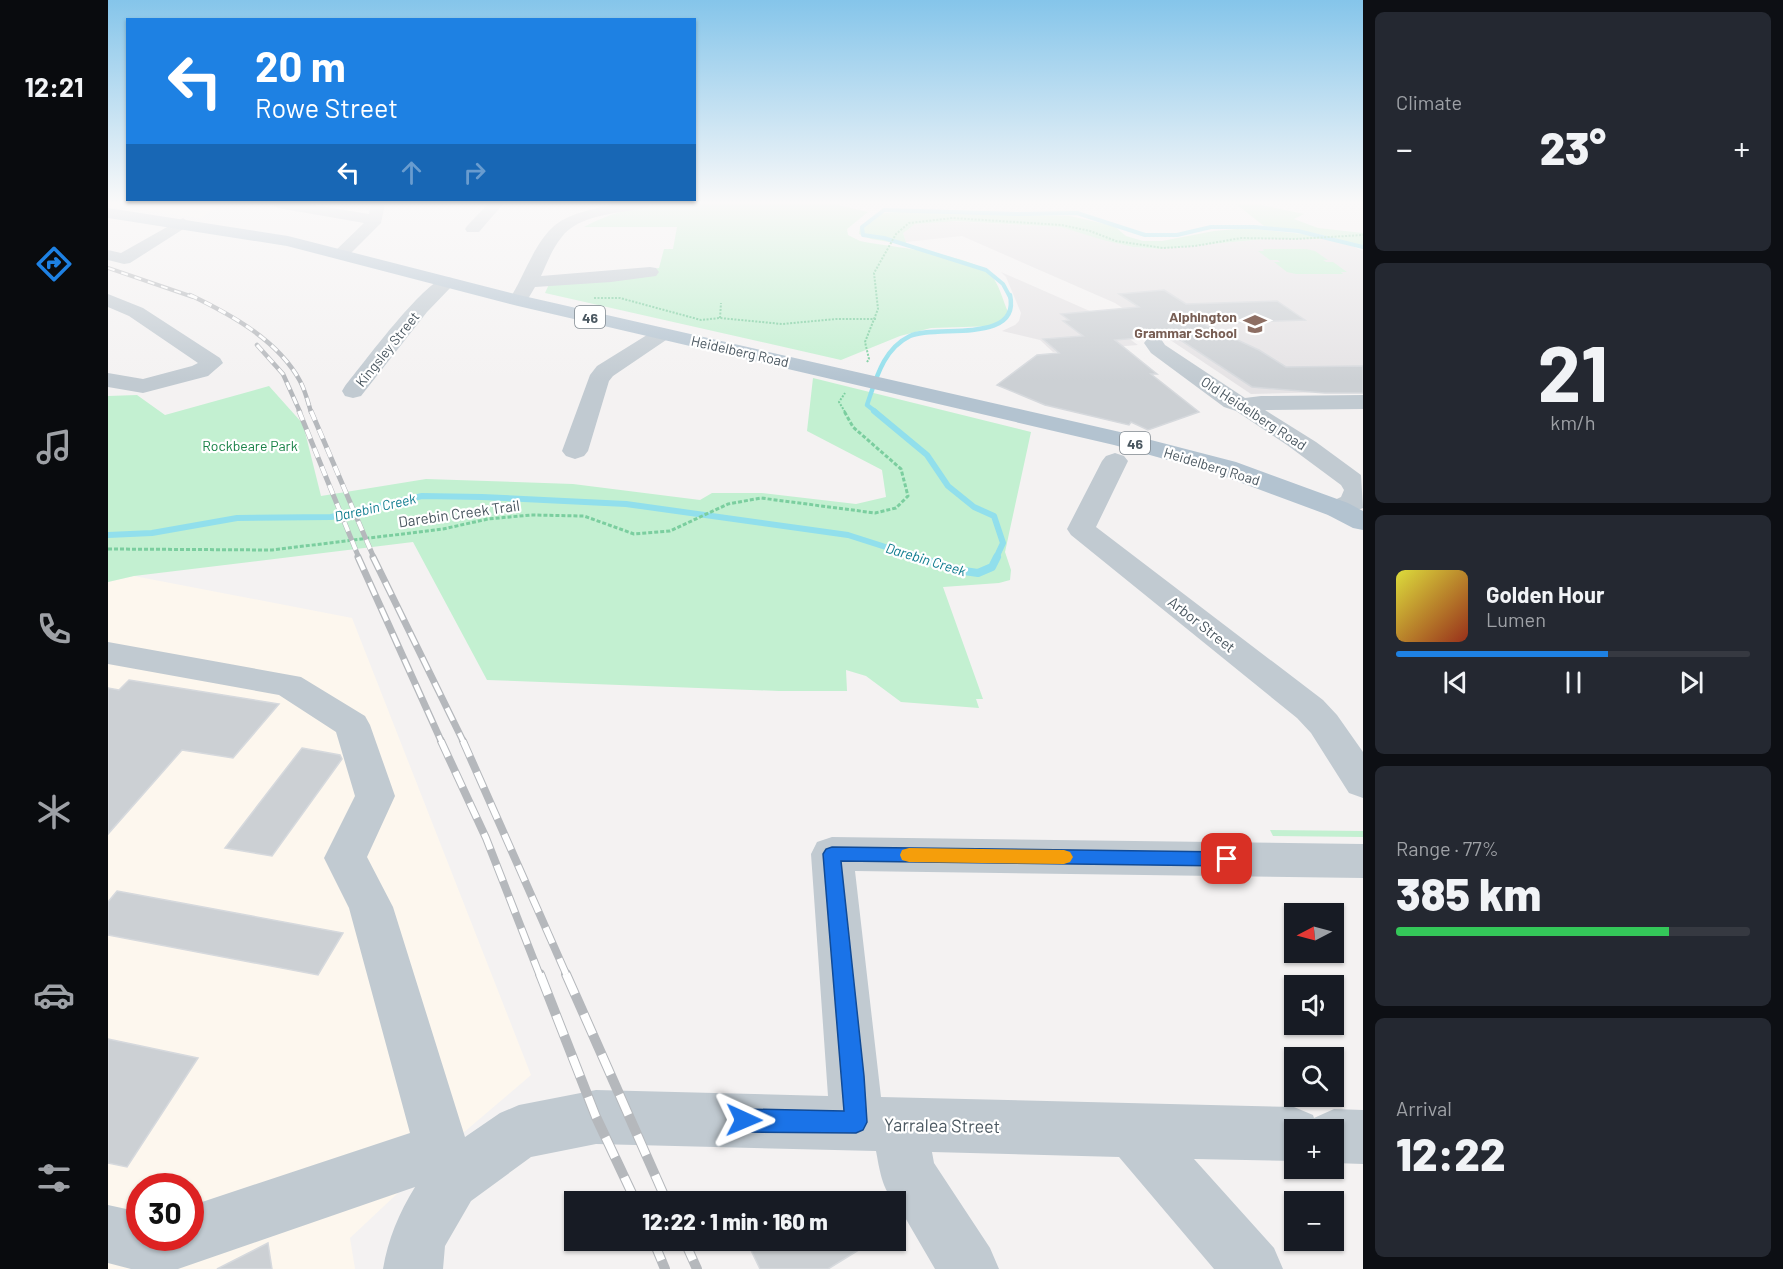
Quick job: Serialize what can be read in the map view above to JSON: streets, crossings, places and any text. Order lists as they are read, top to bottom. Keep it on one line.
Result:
{"streets":{"main road":["46","Heidelberg Road"],"street":["Kingsley Street","Old Heidelberg Road","Arbor Street","Yarralea Street"],"path":["Darebin Creek Trail"]},"crossings":[["Kingsley Street","Heidelberg Road"],["Heidelberg Road","Old Heidelberg Road"]],"water":["Darebin Creek"],"parks":["Rockbeare Park"],"places":{"school or university":["Alphington Grammar School"]},"north":"left","page":{"tabs":"12:21","tile":["Climate",["21","km/h"],["Range · 77%","385 km"],["Arrival","12:22"]],"turn":["20 m","Rowe Street"],"heat":["−","23°","+"],"song":["Golden Hour","Lumen"],"map_buttons":["+","−"],"limit":"30","trip":"12:22 · 1 min · 160 m"}}
